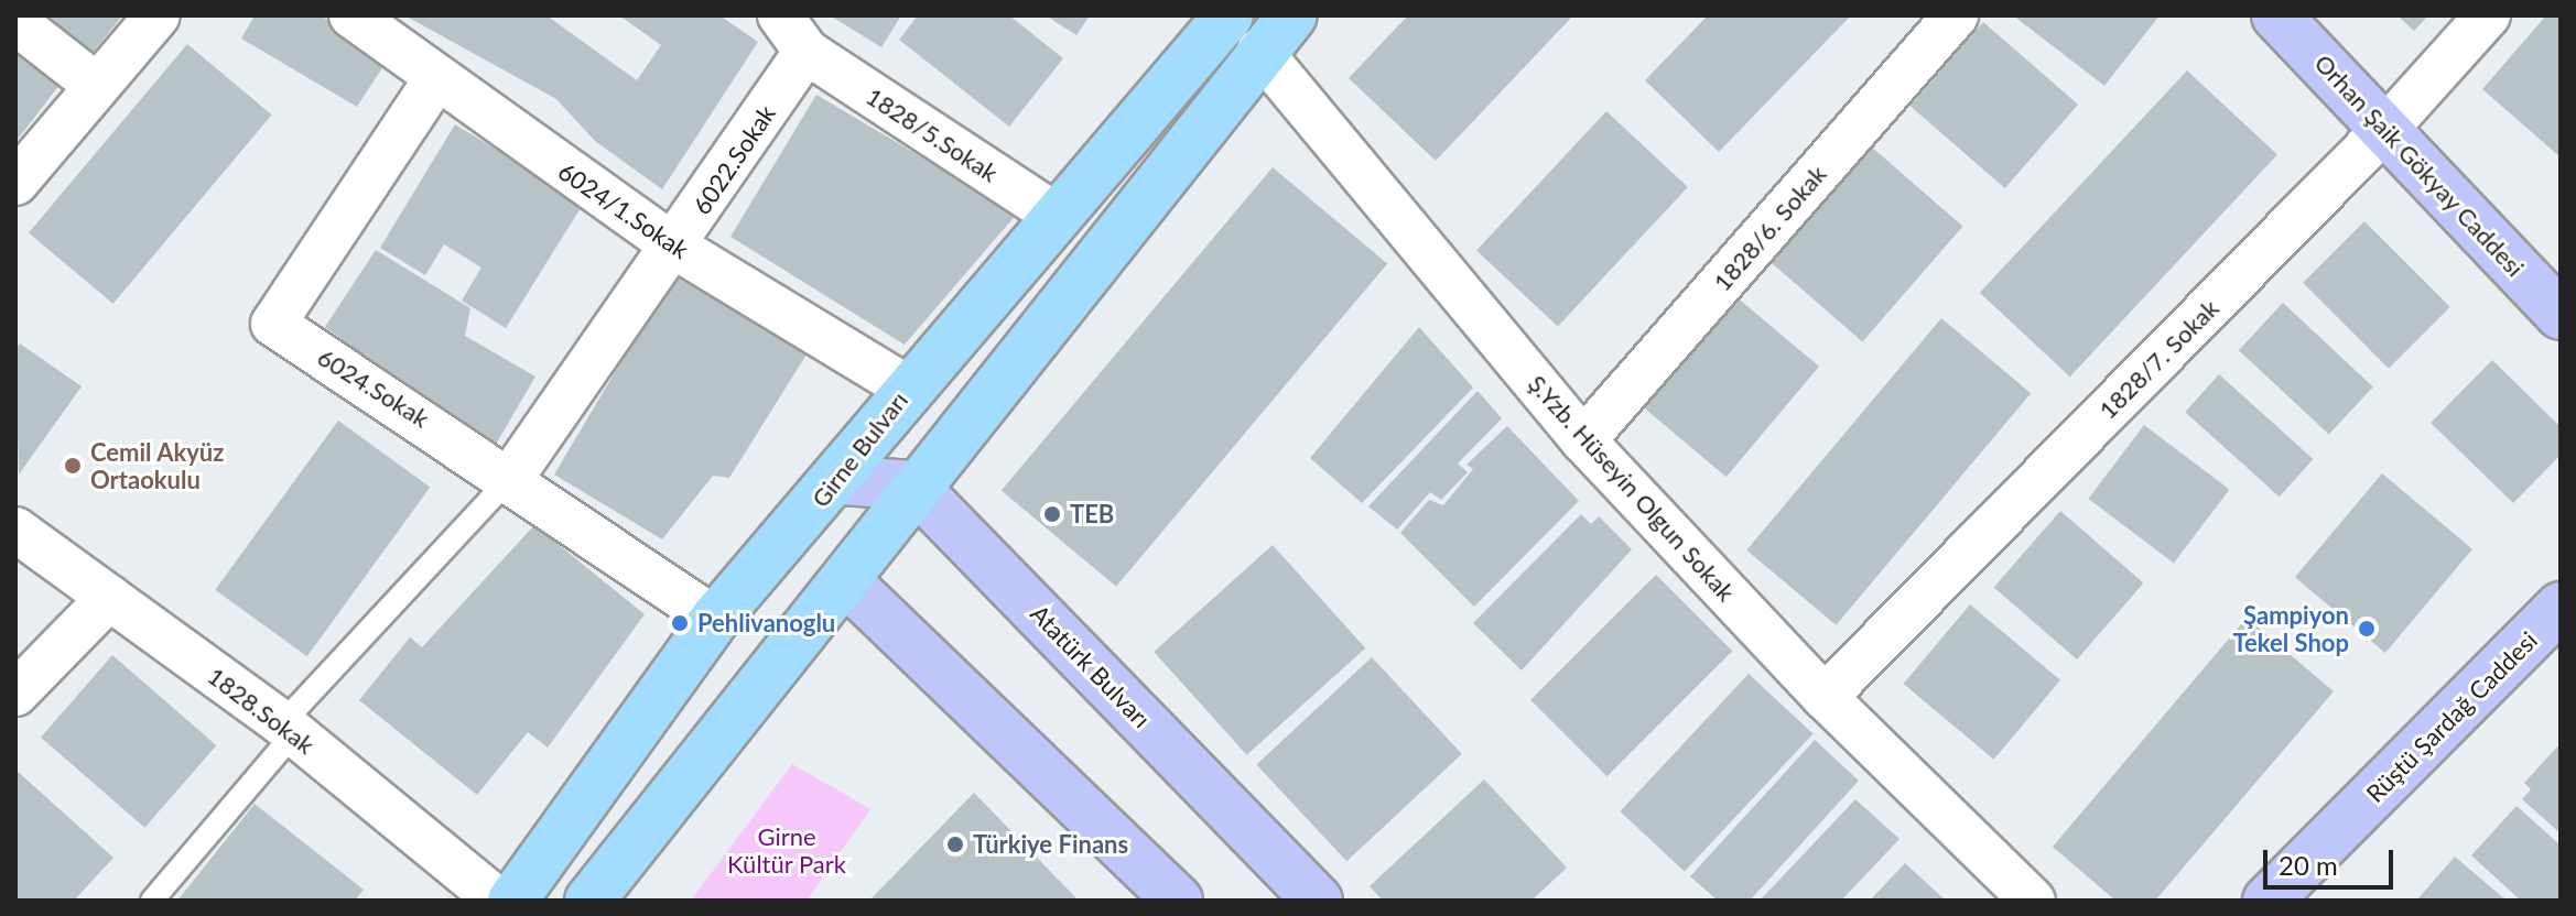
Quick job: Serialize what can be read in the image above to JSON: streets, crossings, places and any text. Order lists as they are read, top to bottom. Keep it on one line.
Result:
{"streets":{"main road":["Orhan Şaik Gökyay Caddesi","Girne Bulvarı","Atatürk Bulvarı","Rüştü Şardağ Caddesi"],"street":["1828/5.Sokak","6022.Sokak","6024/1.Sokak","1828/6. Sokak","1828/7. Sokak","6024.Sokak","Ş.Yzb. Hüseyin Olgun Sokak","1828.Sokak"]},"crossings":[["1828/5.Sokak","6022.Sokak"],["1828/5.Sokak","Girne Bulvarı"],["6022.Sokak","6024/1.Sokak"],["6022.Sokak","6024.Sokak"],["Orhan Şaik Gökyay Caddesi","1828/7. Sokak"],["6024/1.Sokak","6024.Sokak"],["6024/1.Sokak","Girne Bulvarı"],["1828/6. Sokak","Ş.Yzb. Hüseyin Olgun Sokak"],["1828/7. Sokak","Ş.Yzb. Hüseyin Olgun Sokak"],["6024.Sokak","Girne Bulvarı"],["Girne Bulvarı","Ş.Yzb. Hüseyin Olgun Sokak"],["Girne Bulvarı","Atatürk Bulvarı"]],"parks":["Girne Kültür Park"],"places":["Cemil Akyüz Ortaokulu","TEB","Pehlivanoglu","Şampiyon Tekel Shop","Türkiye Finans"],"scale_bar":"20 m"}
